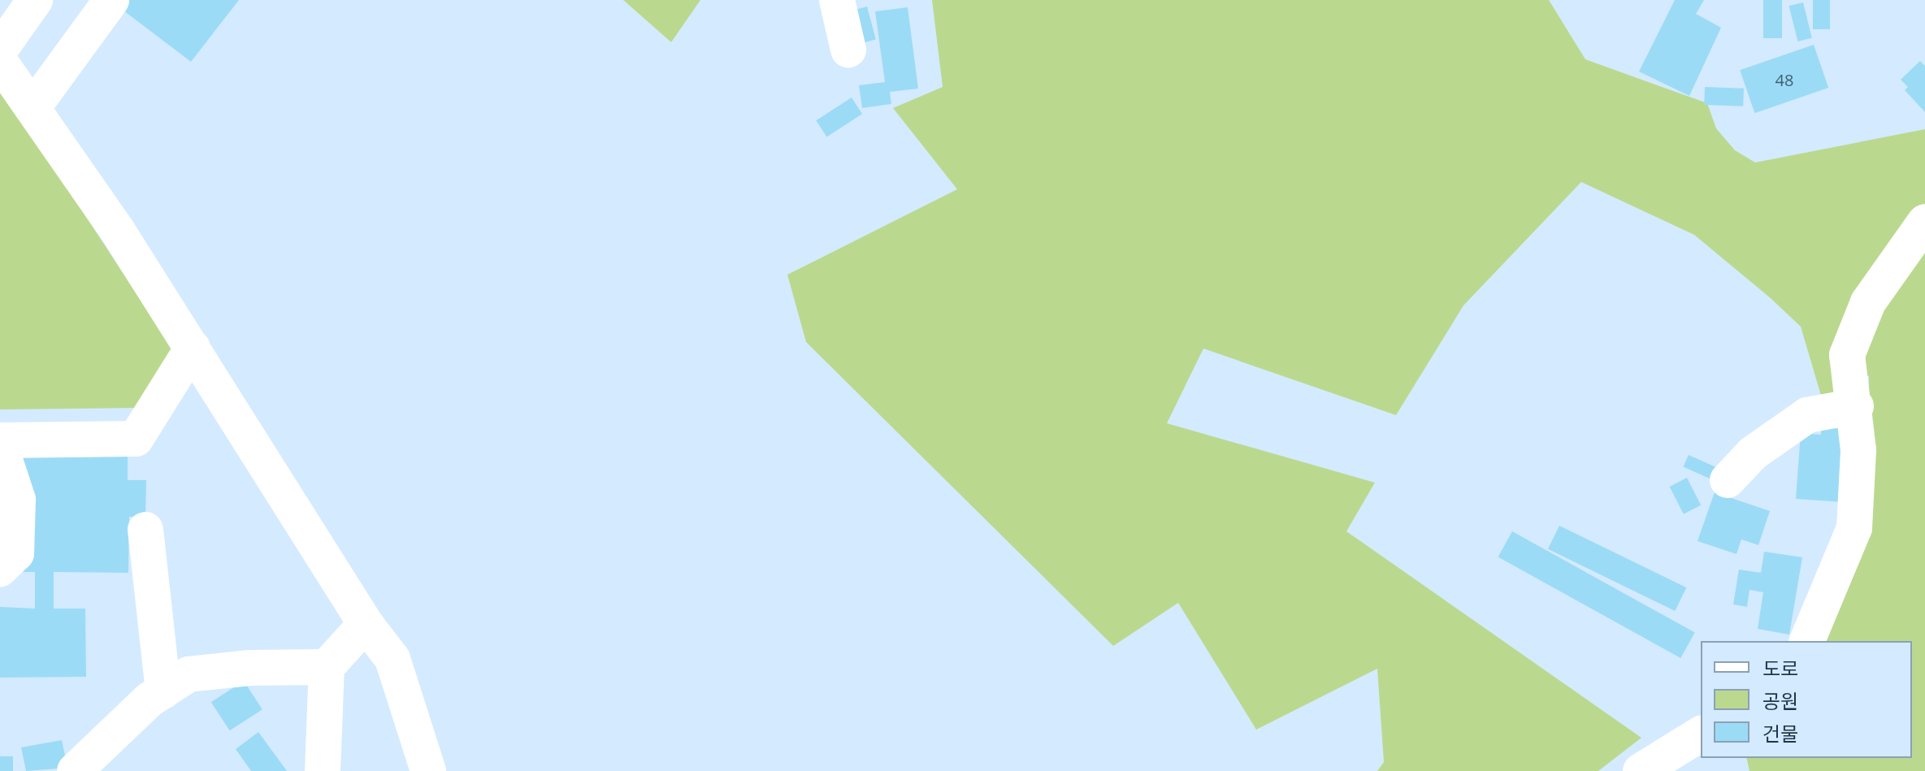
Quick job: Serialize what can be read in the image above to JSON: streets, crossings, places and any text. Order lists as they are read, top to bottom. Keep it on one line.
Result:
{"house_numbers":["48"],"legend":["도로","공원","건물"]}
